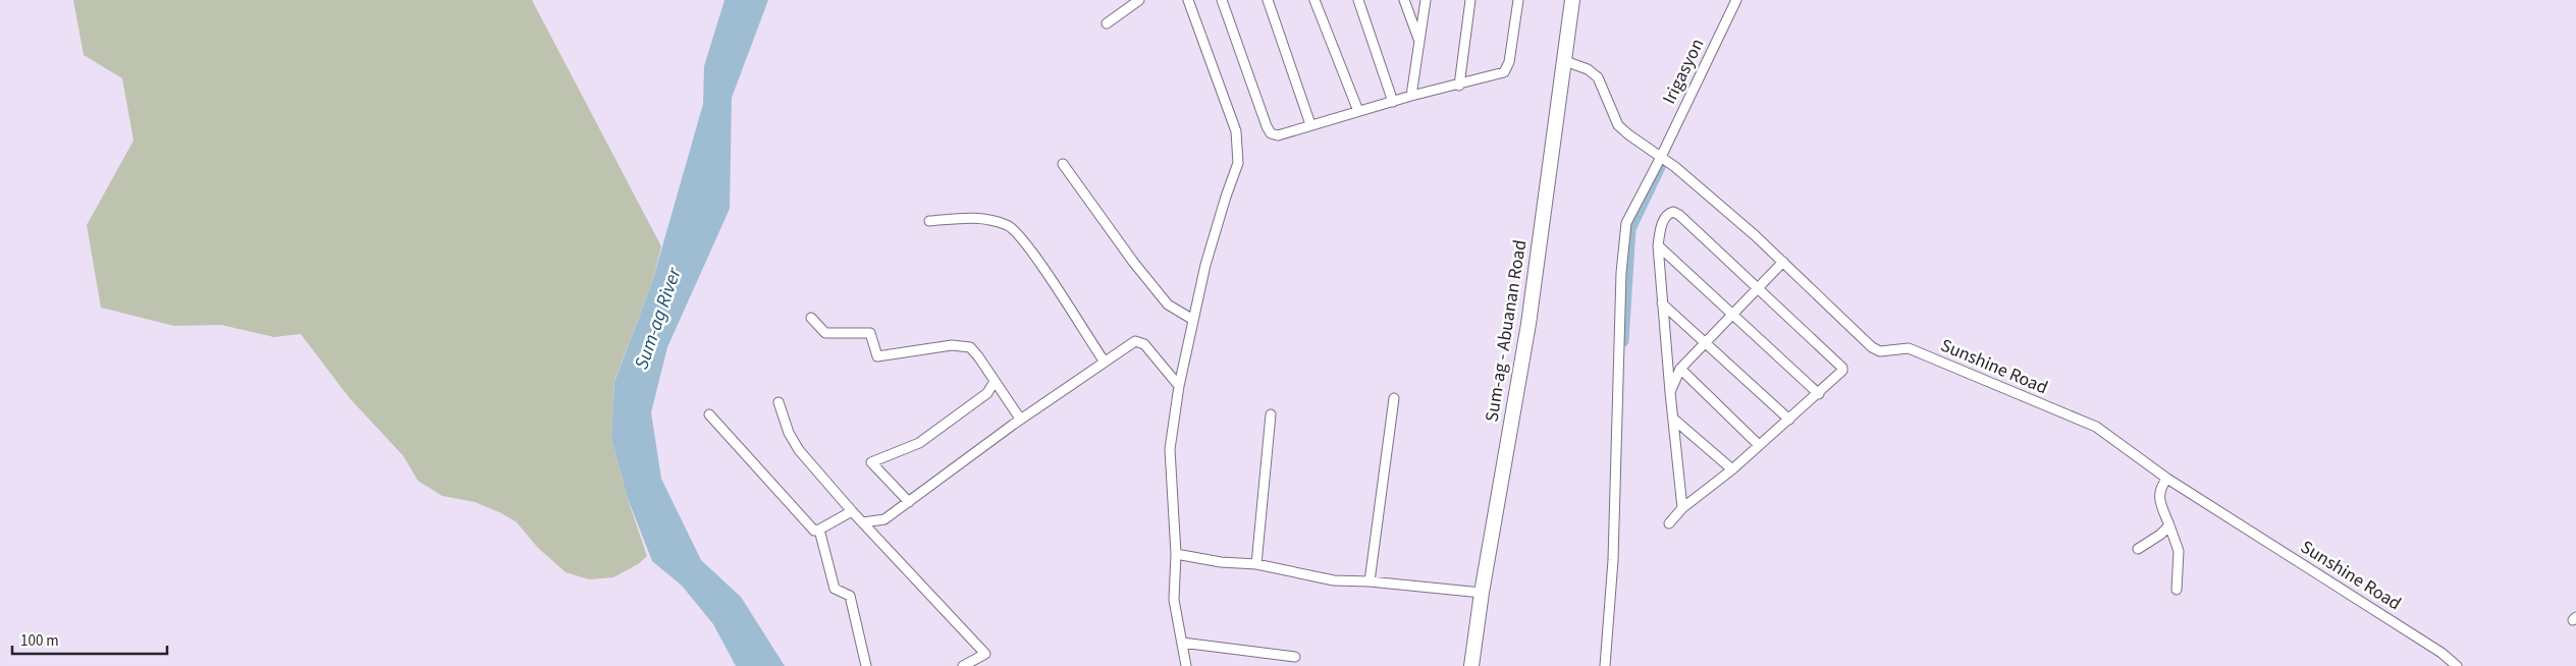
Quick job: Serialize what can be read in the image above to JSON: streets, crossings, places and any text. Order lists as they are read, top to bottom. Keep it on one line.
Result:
{"streets":{"main road":["Sum-ag - Abuanan Road"],"street":["Irigasyon","Sunshine Road"]},"crossings":[["Irigasyon","Sunshine Road"],["Sum-ag - Abuanan Road","Sunshine Road"]],"water":["Sum-ag River"],"scale_bar":"100 m"}
